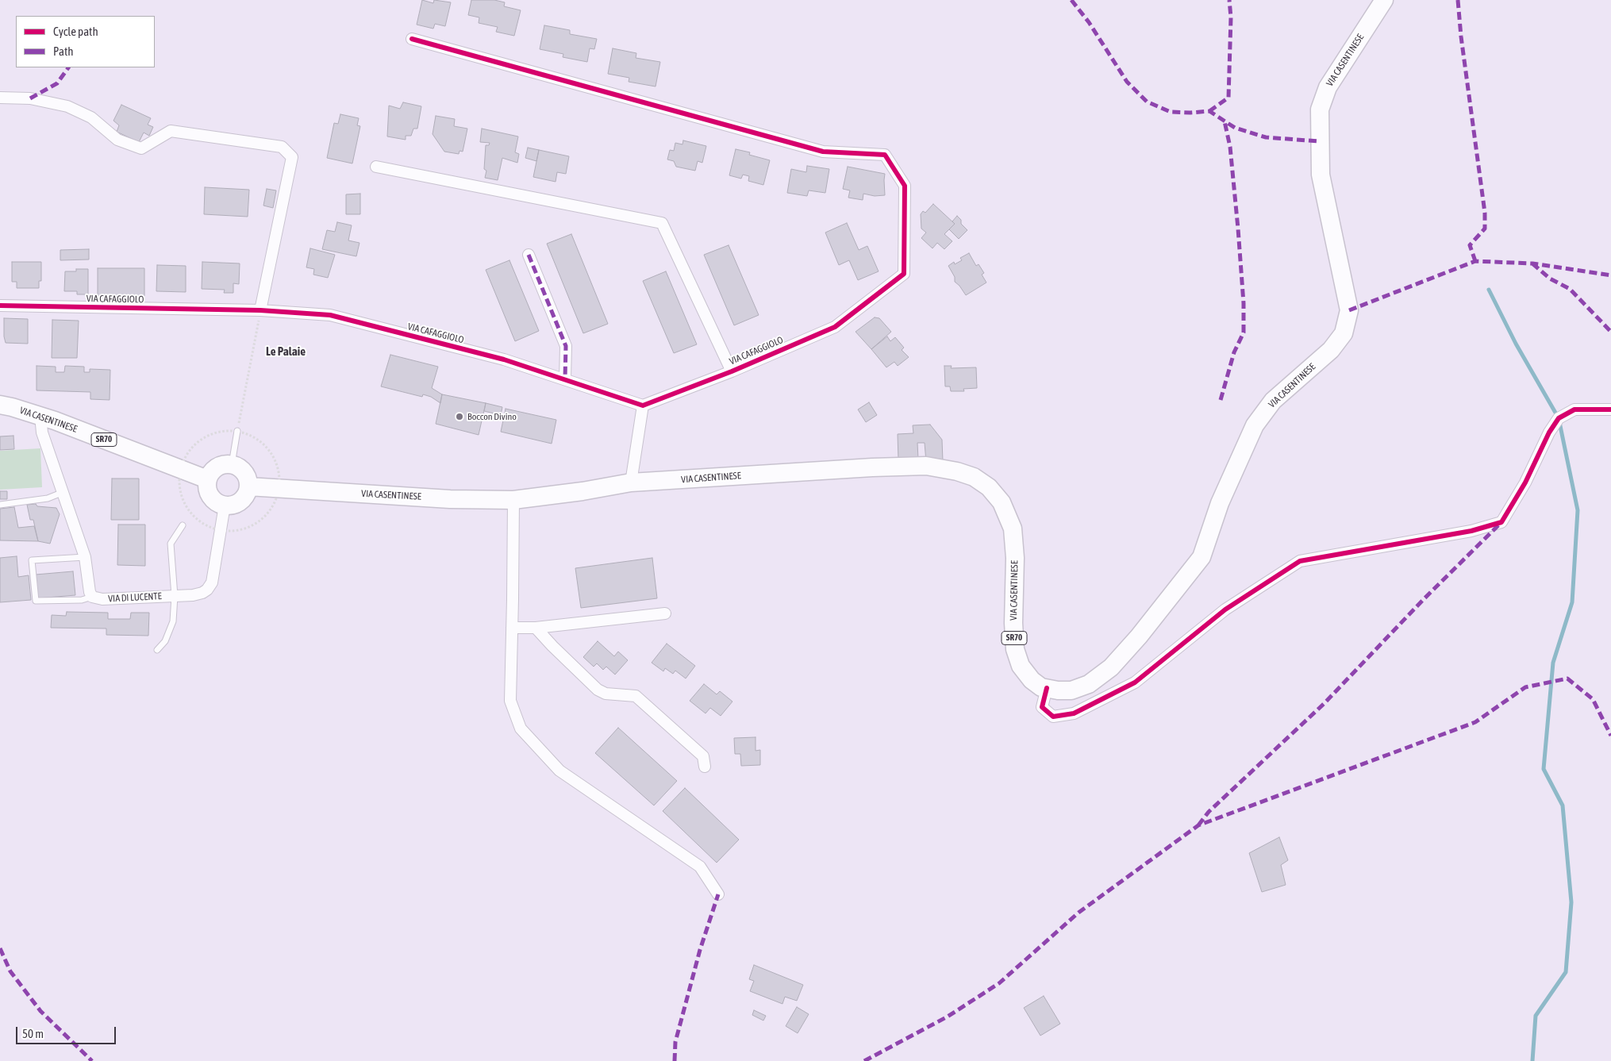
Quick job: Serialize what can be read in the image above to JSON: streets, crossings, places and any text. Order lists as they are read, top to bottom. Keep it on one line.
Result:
{"streets":{"main road":["VIA CASENTINESE","SR70"],"street":["VIA CAFAGGIOLO","VIA DI LUCENTE"]},"crossings":[["VIA CASENTINESE","VIA DI LUCENTE"]],"districts":["Le Palaie"],"places":["Boccon Divino"],"legend":["Cycle path","Path"],"scale_bar":"50 m"}
